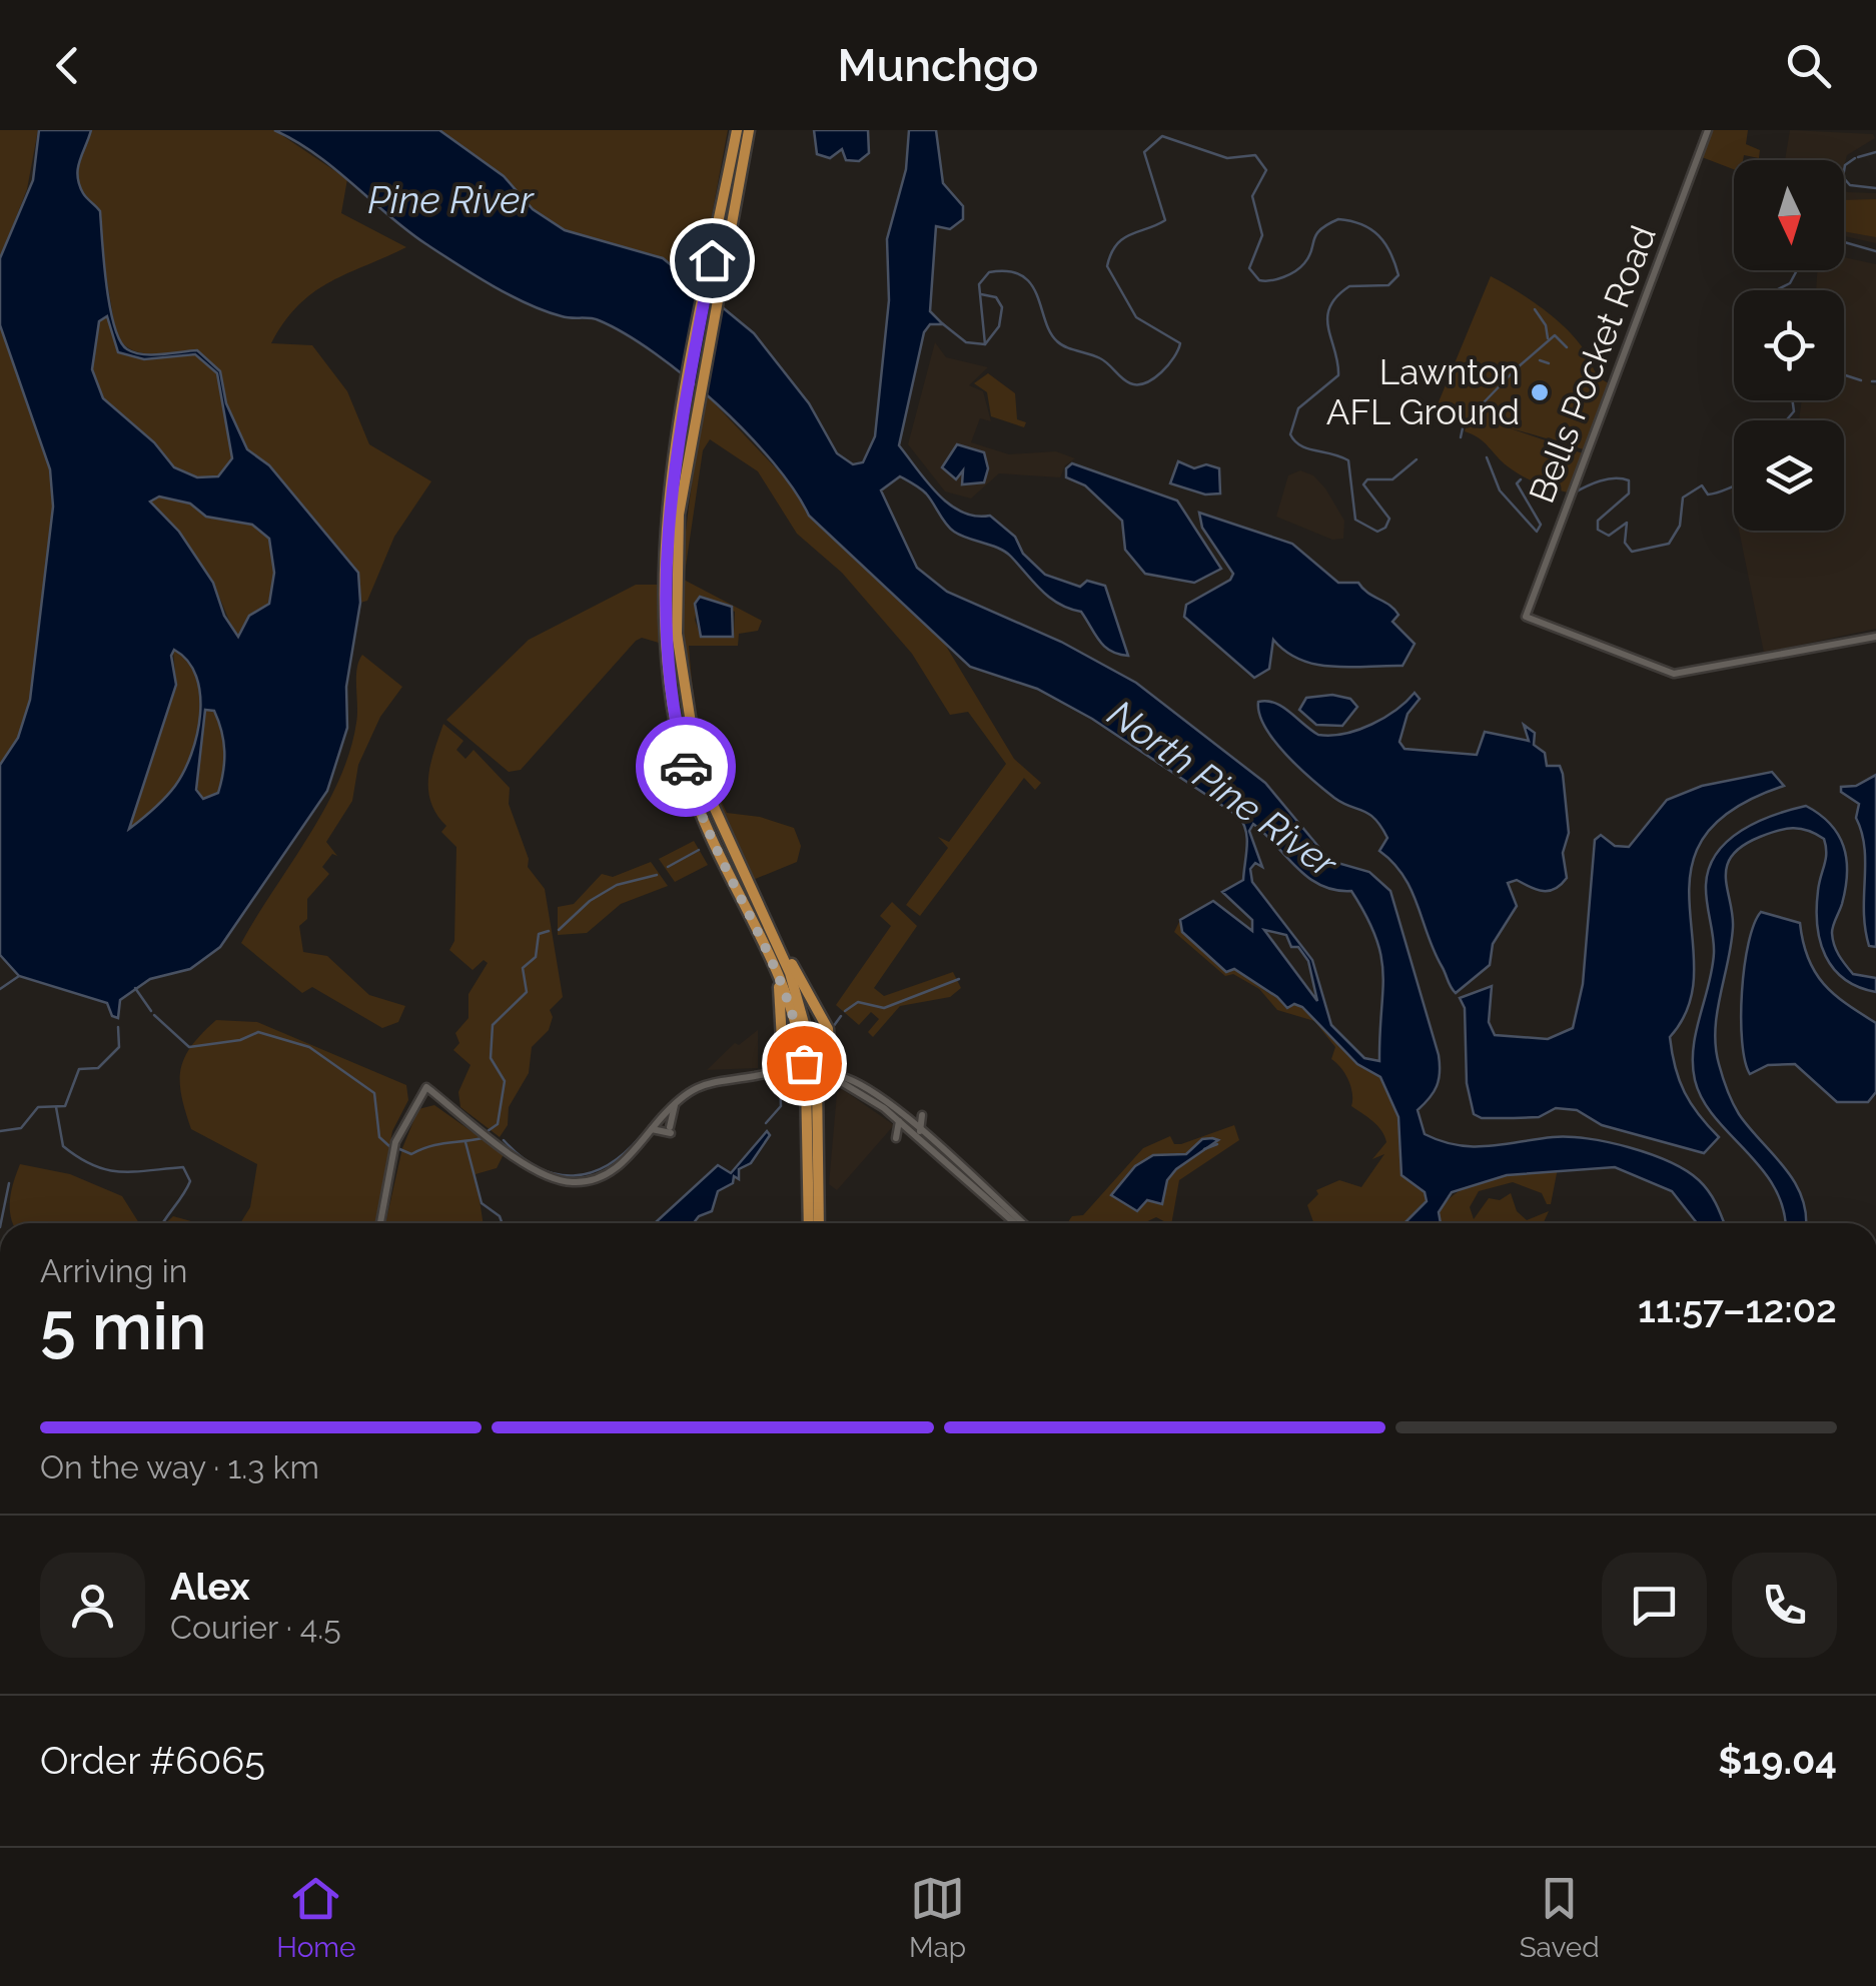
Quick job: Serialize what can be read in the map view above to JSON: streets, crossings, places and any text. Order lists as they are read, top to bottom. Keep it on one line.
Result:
{"streets":{"main road":["Bells Pocket Road"]},"water":["Pine River","North Pine River"],"places":["Lawnton AFL Ground"],"north":"bottom","page":{"header":"Munchgo","heading":["5 min","Arriving in","11:57–12:02"],"panel":["Alex","Courier · 4.5","Order #6065","$19.04"],"bar":"On the way · 1.3 km","tabs":["Home","Map","Saved"]}}
